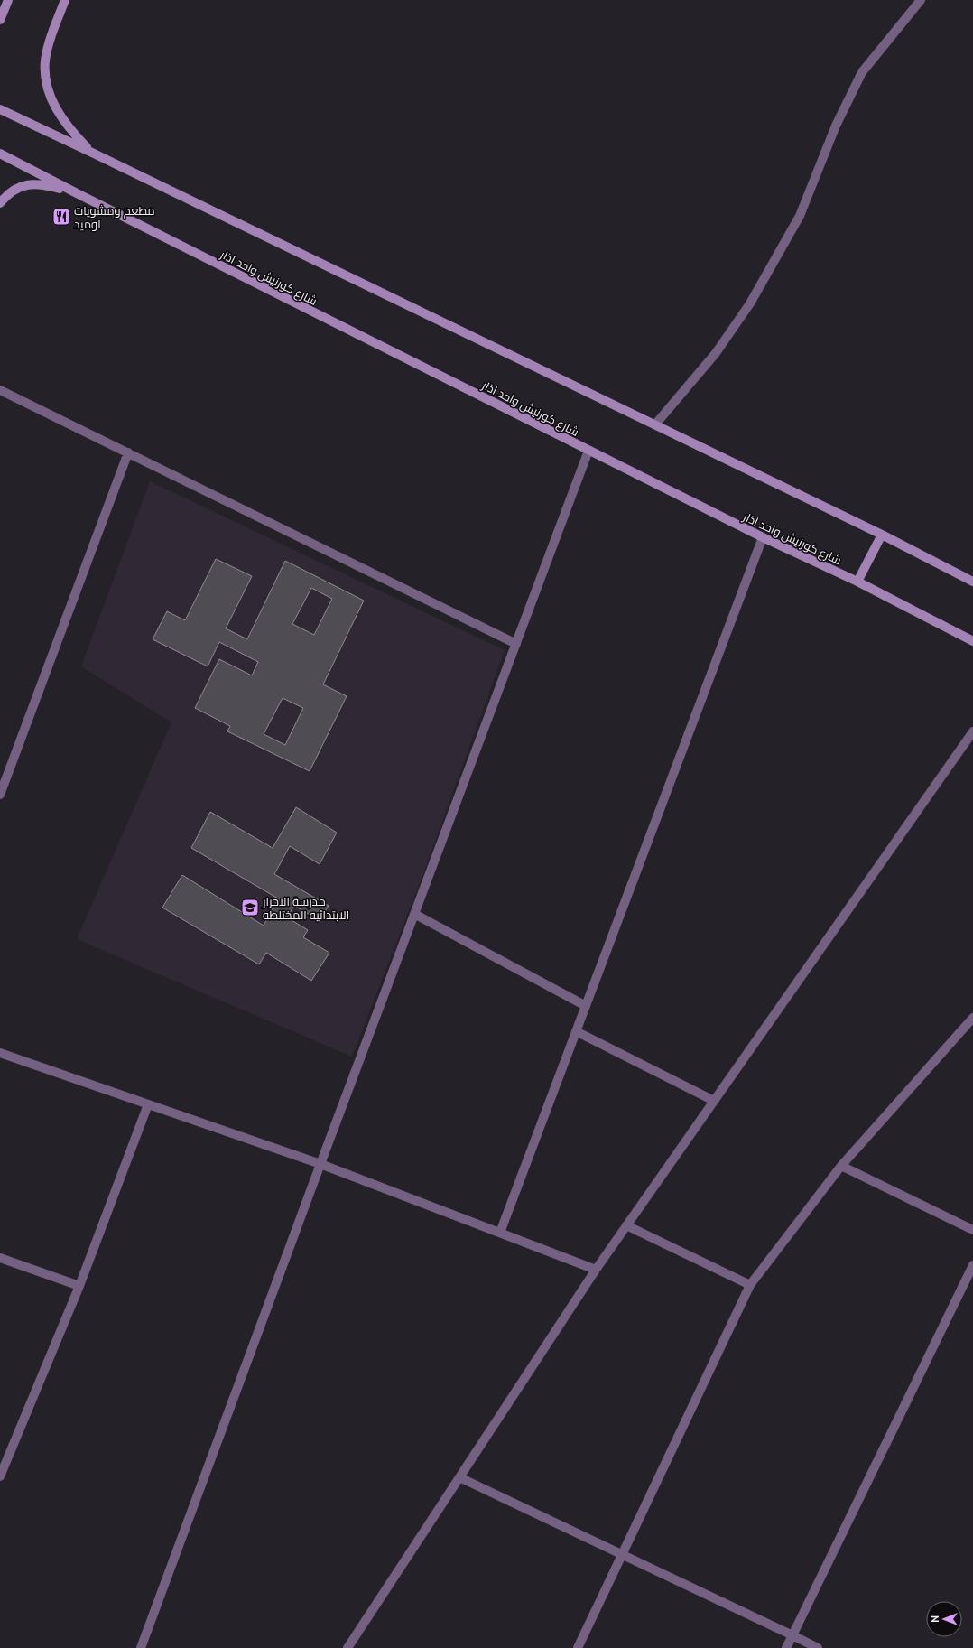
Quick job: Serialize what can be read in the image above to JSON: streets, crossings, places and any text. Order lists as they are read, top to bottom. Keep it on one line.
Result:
{"streets":{"main road":["شارع كورنيش واحد اذار"]},"places":{"restaurant":["مطعم ومشويات اوميد"],"school or university":["مدرسة الاحرار الابتدائيه المختلطه"]},"north":"left"}
